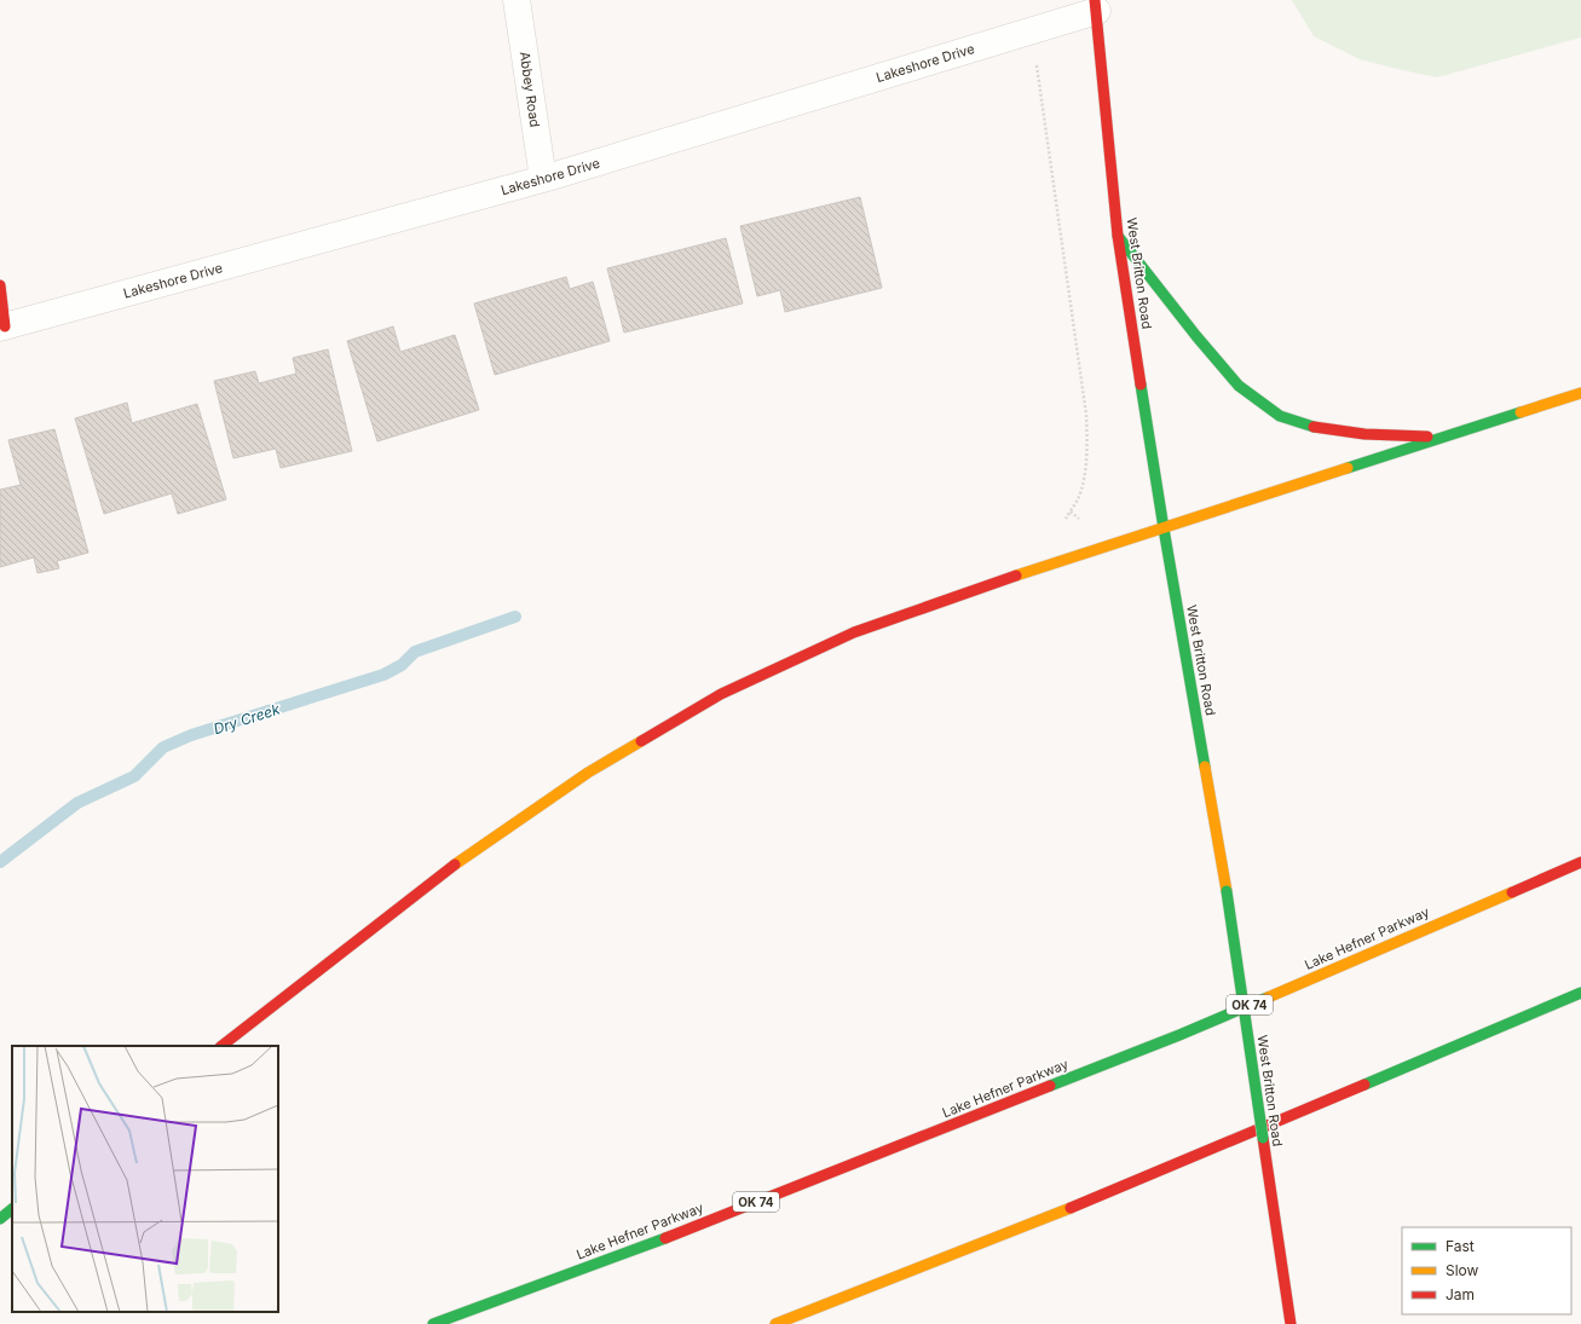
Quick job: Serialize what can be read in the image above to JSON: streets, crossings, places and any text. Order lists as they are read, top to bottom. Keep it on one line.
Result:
{"streets":{"main road":["West Britton Road","Lake Hefner Parkway","OK 74"],"street":["Lakeshore Drive","Abbey Road"]},"crossings":[["Lakeshore Drive","Abbey Road"],["Lakeshore Drive","West Britton Road"]],"water":["Dry Creek"],"legend":["Fast","Slow","Jam"]}
